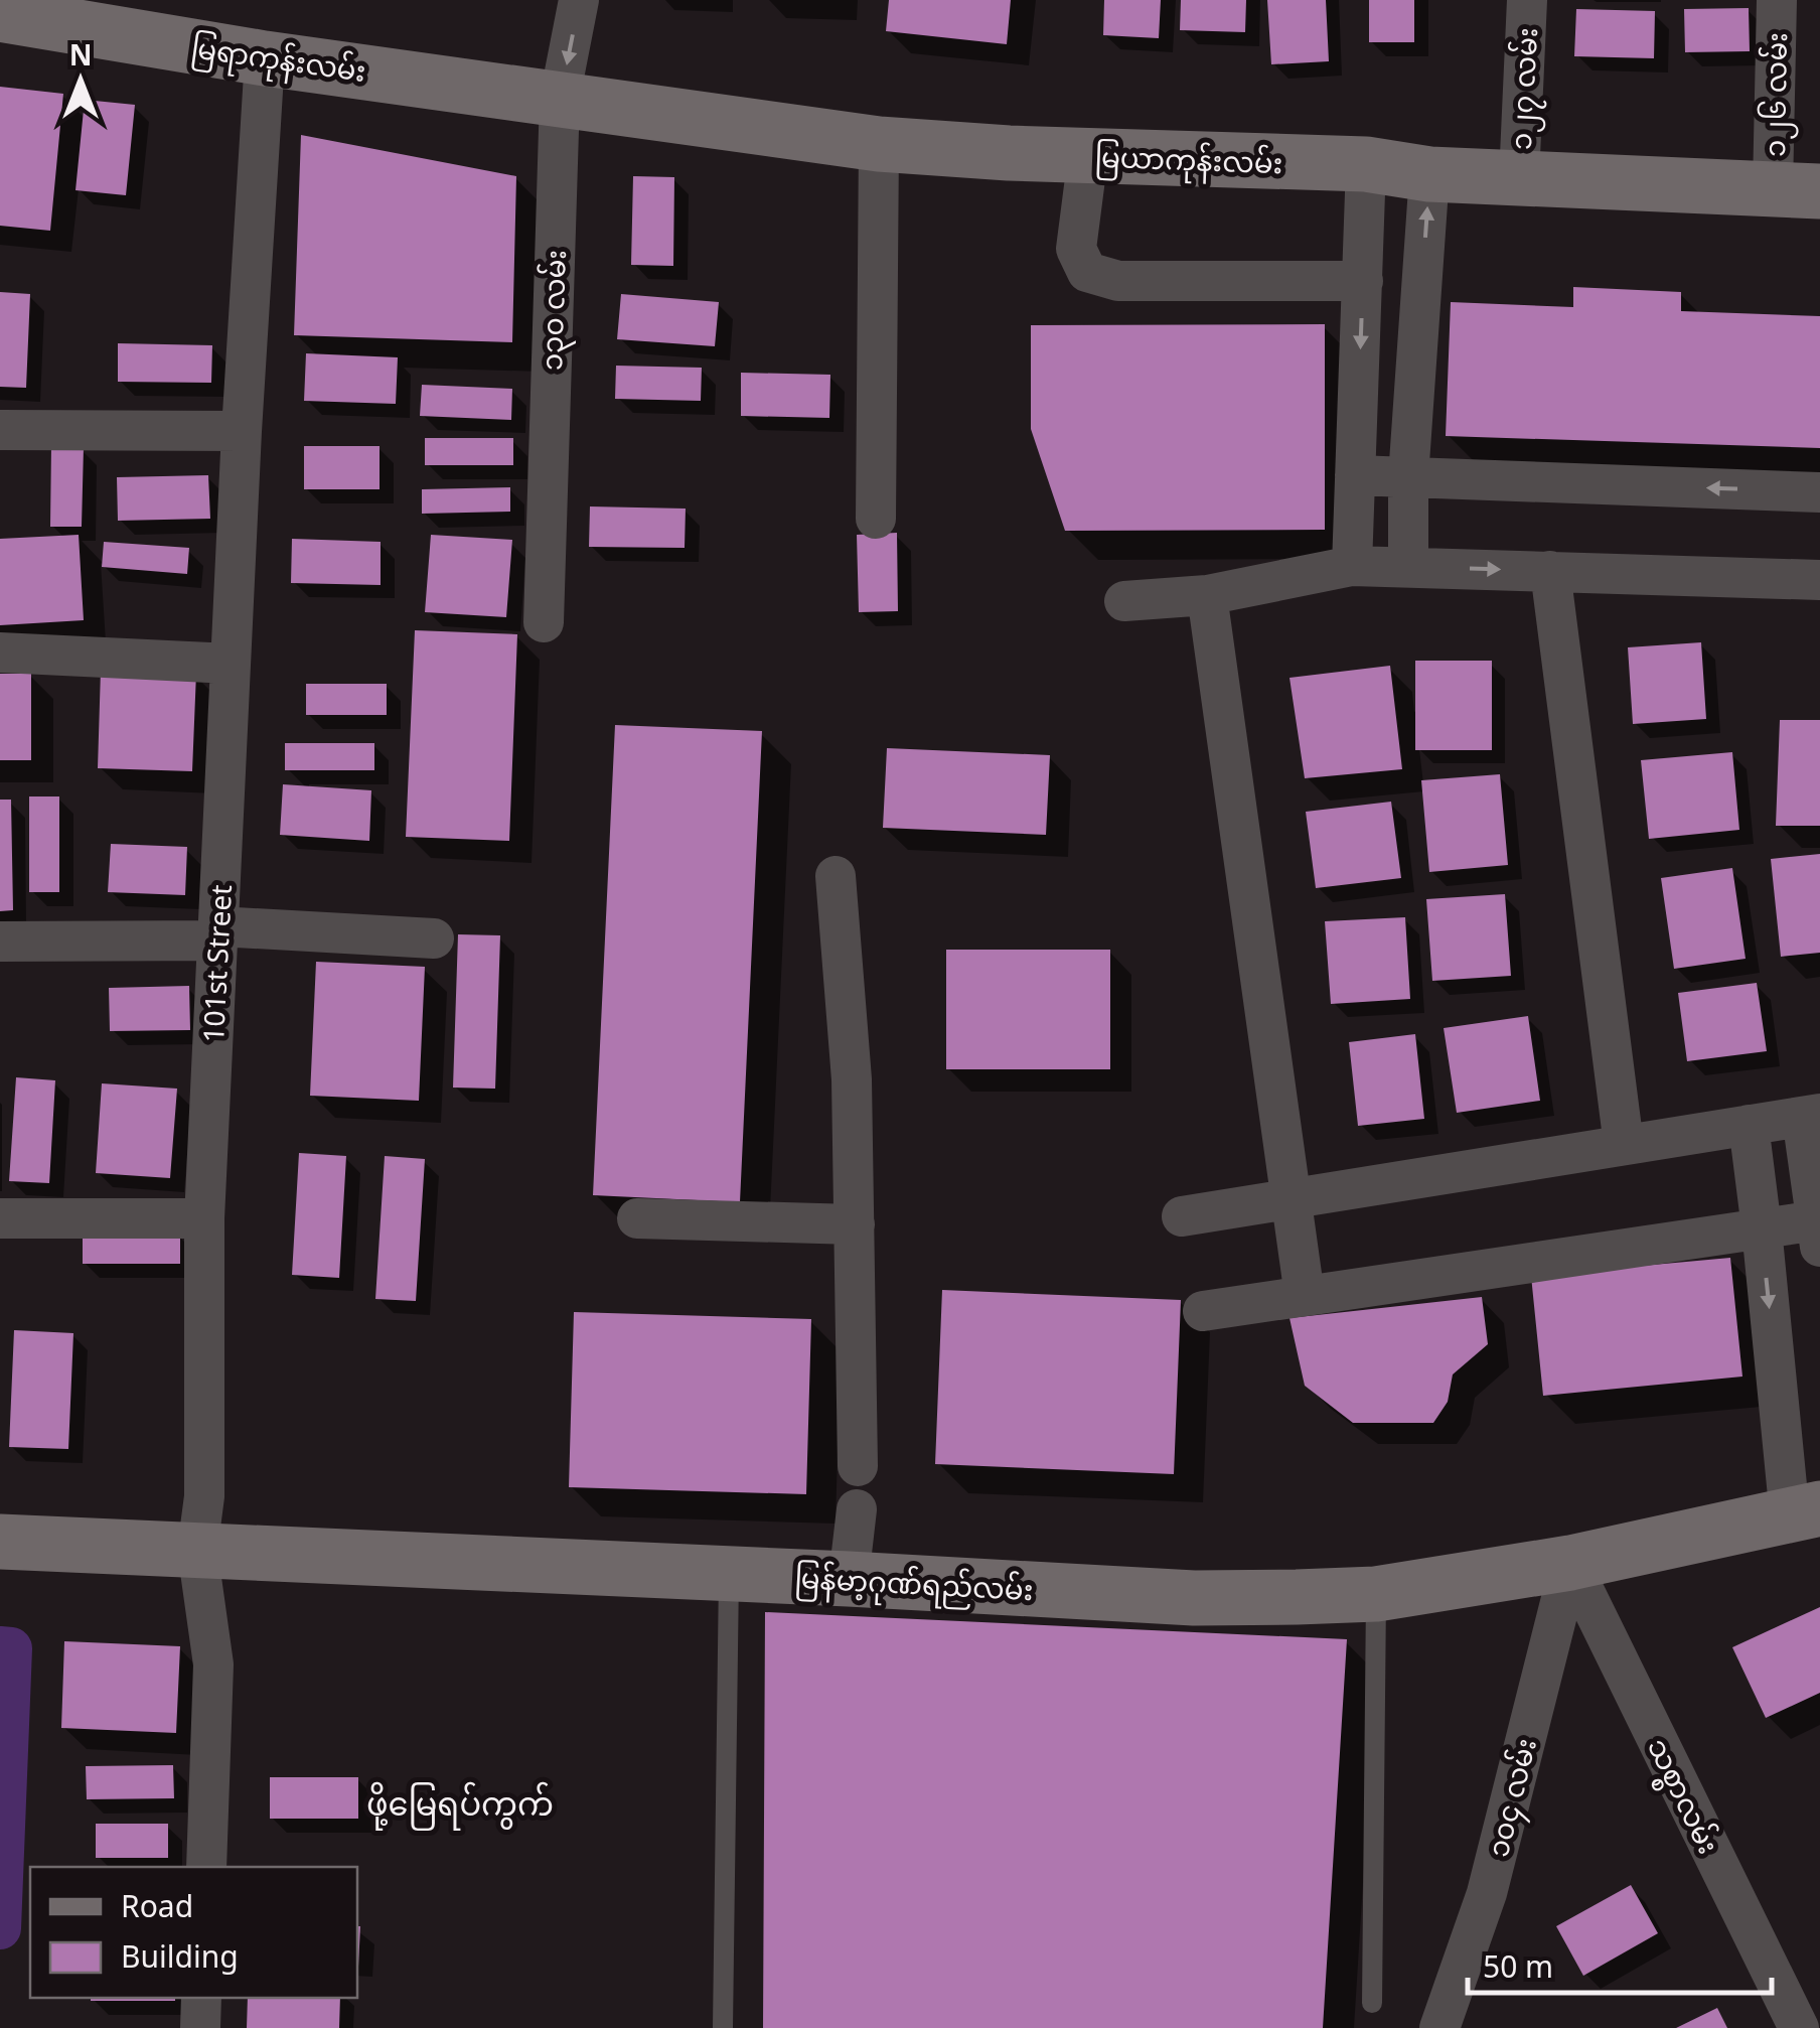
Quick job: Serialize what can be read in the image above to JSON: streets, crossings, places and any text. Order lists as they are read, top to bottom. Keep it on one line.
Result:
{"streets":{"street":["မြရာကုန်းလမ်း","၁၂၇ လမ်း","၁၂၆ လမ်း","မြယာကုန်းလမ်း","၁၃၀ လမ်း","101st Street","မြန်မာ့ဂုဏ်ရည်လမ်း","သစ္စာလမ်း","၁၀၄ လမ်း"]},"crossings":[["မြရာကုန်းလမ်း","မြယာကုန်းလမ်း"],["မြရာကုန်းလမ်း","၁၃၀ လမ်း"],["မြရာကုန်းလမ်း","101st Street"],["၁၂၇ လမ်း","မြယာကုန်းလမ်း"],["၁၂၆ လမ်း","မြယာကုန်းလမ်း"],["မြယာကုန်းလမ်း","၁၃၀ လမ်း"],["101st Street","မြန်မာ့ဂုဏ်ရည်လမ်း"],["မြန်မာ့ဂုဏ်ရည်လမ်း","သစ္စာလမ်း"],["မြန်မာ့ဂုဏ်ရည်လမ်း","၁၀၄ လမ်း"],["သစ္စာလမ်း","၁၀၄ လမ်း"]],"districts":["ဖို့မြေရပ်ကွက်"],"legend":["Road","Building"],"scale_bar":"50 m","north":"top"}
